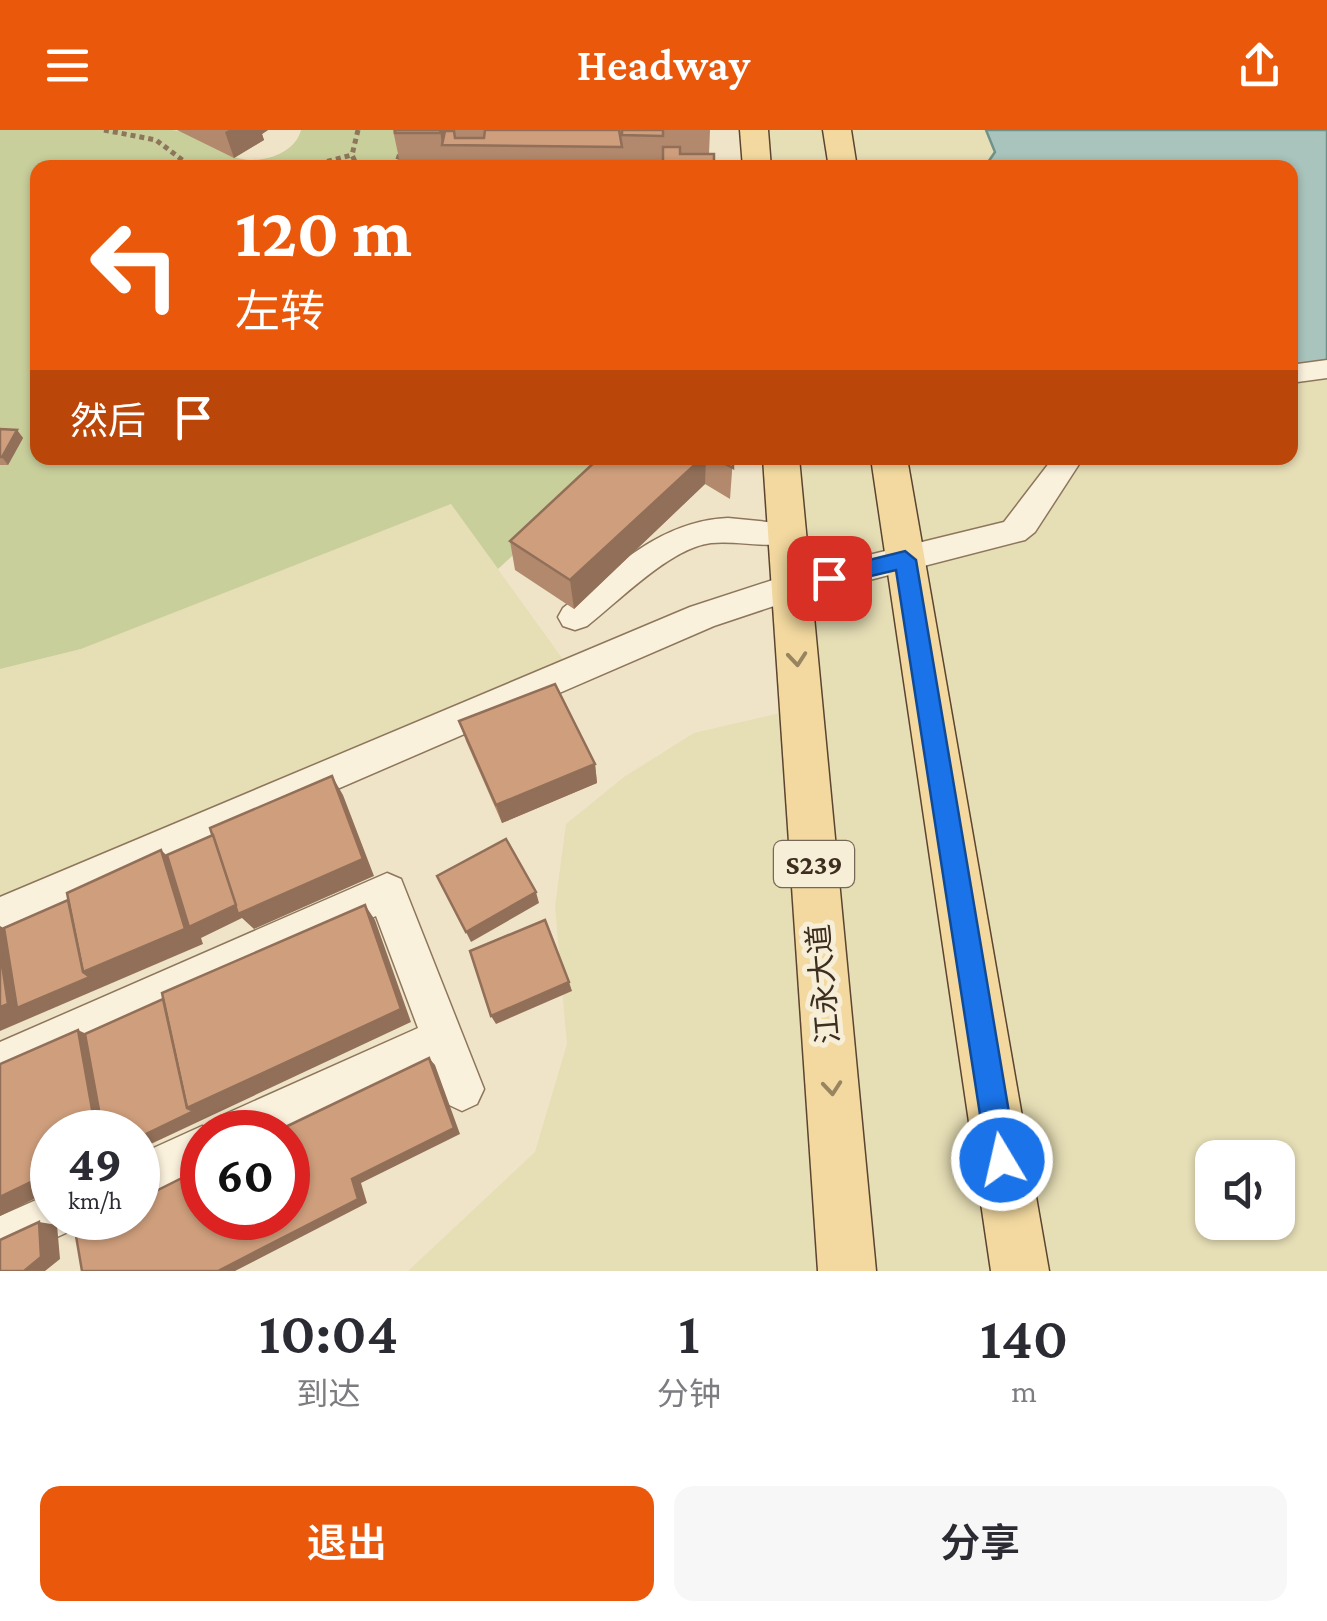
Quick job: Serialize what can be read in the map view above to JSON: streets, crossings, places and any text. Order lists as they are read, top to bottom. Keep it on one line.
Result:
{"streets":{"main road":["S239","江永大道"]},"page":{"header":"Headway","turn":["120 m","左转"],"then":"然后","speed":"49 km/h","limit":"60","eta":["10:04","到达","1","分钟","140","m"],"buttons":["退出","分享"]}}
